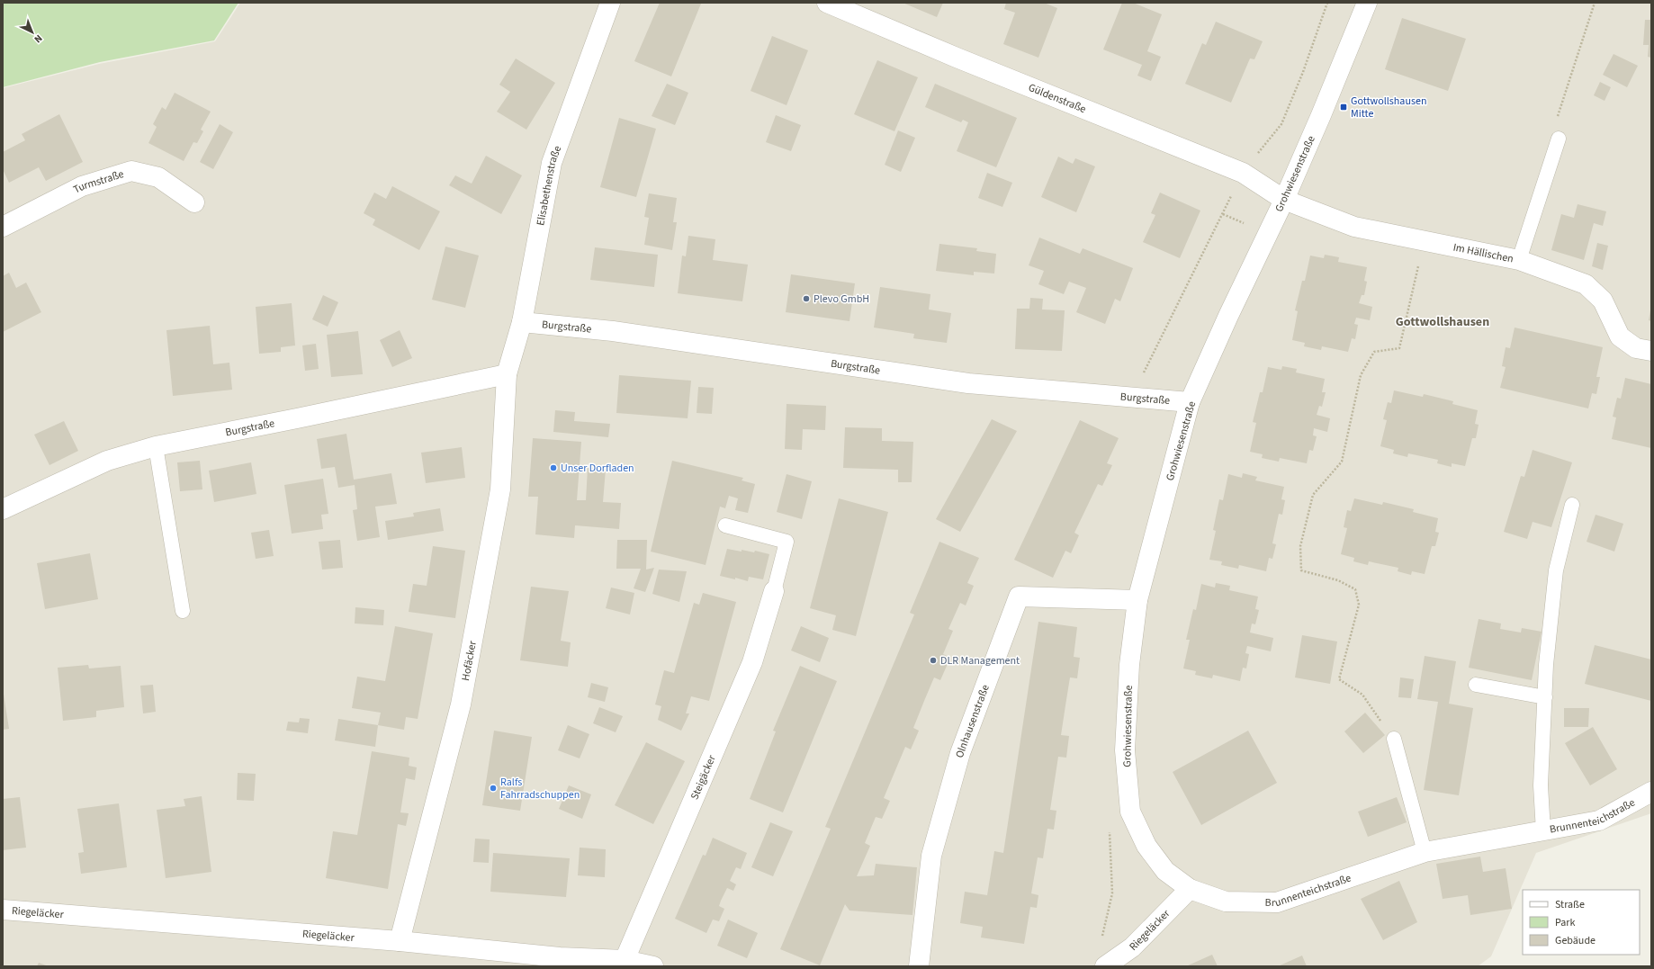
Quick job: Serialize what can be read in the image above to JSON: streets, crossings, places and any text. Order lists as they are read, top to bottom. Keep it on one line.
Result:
{"streets":{"street":["Güldenstraße","Grohwiesenstraße","Turmstraße","Elisabethenstraße","Im Hällischen","Burgstraße","Hofäcker","Olnhausenstraße","Steigäcker","Brunnenteichstraße","Riegeläcker"]},"crossings":[["Güldenstraße","Grohwiesenstraße"],["Güldenstraße","Im Hällischen"],["Grohwiesenstraße","Im Hällischen"],["Grohwiesenstraße","Burgstraße"],["Grohwiesenstraße","Olnhausenstraße"],["Grohwiesenstraße","Brunnenteichstraße"],["Grohwiesenstraße","Riegeläcker"],["Elisabethenstraße","Burgstraße"],["Elisabethenstraße","Hofäcker"],["Burgstraße","Hofäcker"],["Hofäcker","Riegeläcker"],["Steigäcker","Riegeläcker"],["Brunnenteichstraße","Riegeläcker"]],"districts":["Gottwollshausen"],"places":{"transit":["Gottwollshausen Mitte"],"other":["Plevo GmbH","Unser Dorfladen","DLR Management","Ralfs Fahrradschuppen"]},"legend":["Straße","Park","Gebäude"],"north":"bottom right"}
